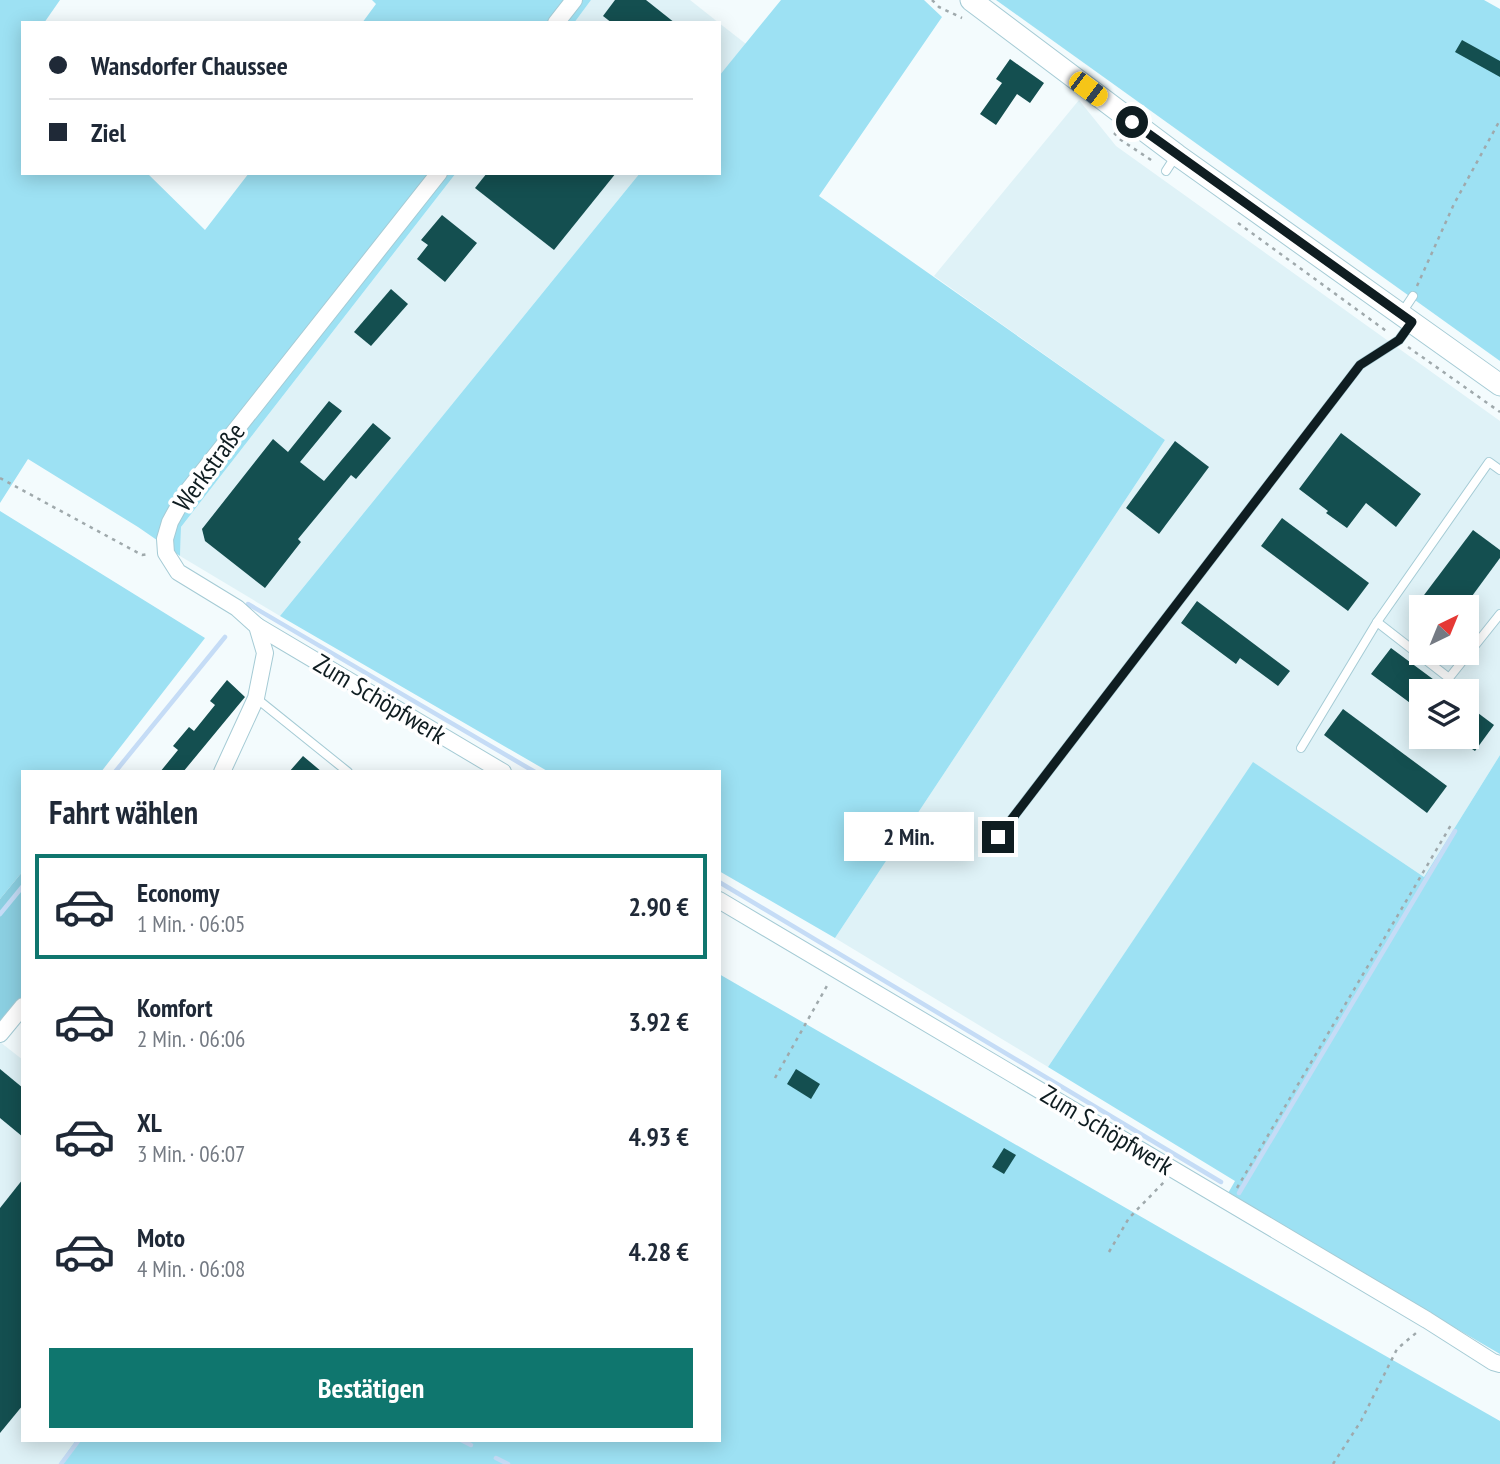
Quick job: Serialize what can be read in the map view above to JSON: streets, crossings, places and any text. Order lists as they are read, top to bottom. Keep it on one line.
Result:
{"streets":{"street":["Werkstraße","Zum Schöpfwerk"]},"north":"top right","page":{"banner":["Wansdorfer Chaussee","Ziel"],"heading":"Fahrt wählen","bubble":"2 Min.","list":[{"name":"Economy","note":"1 Min. · 06:05","value":"2.90 €"},{"name":"Komfort","note":"2 Min. · 06:06","value":"3.92 €"},{"name":"XL","note":"3 Min. · 06:07","value":"4.93 €"},{"name":"Moto","note":"4 Min. · 06:08","value":"4.28 €"}],"buttons":"Bestätigen"}}
